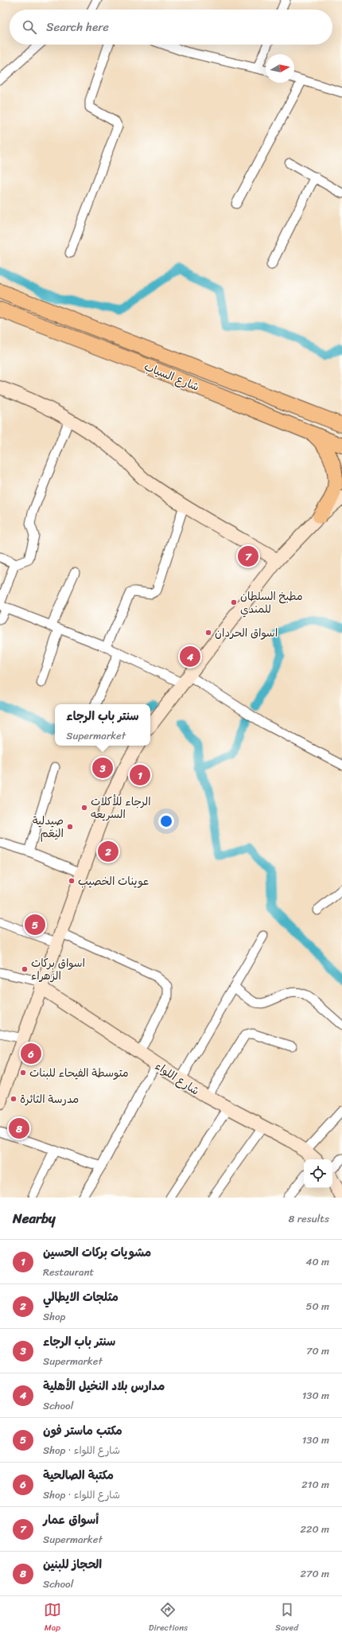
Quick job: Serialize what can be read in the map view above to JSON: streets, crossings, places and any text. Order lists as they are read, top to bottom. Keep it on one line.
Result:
{"streets":{"main road":["شارع السياب"],"street":["شارع اللواء"]},"places":["مطبخ السلطان للمندي","اسواق الحردان","الرجاء للأكلات السريعه","صيدلية النِعَم","عوينات الخصيب","اسواق بركات الزهراء","متوسطة الفيحاء للبنات","مدرسة الثائرة"],"north":"right","page":{"search":"Search here","pins":["7","4","3","1","2","5","6","8"],"popup":["سنتر باب الرجاء","Supermarket"],"heading":["Nearby","8 results"],"list":[{"mark":"1","name":"مشويات بركات الحسين","note":"Restaurant","value":"40 m"},{"mark":"2","name":"مثلجات الايطالي","note":"Shop","value":"50 m"},{"mark":"3","name":"سنتر باب الرجاء","note":"Supermarket","value":"70 m"},{"mark":"4","name":"مدارس بلاد النخيل الأهلية","note":"School","value":"130 m"},{"mark":"5","name":"مكتب ماستر فون","note":"Shop · شارع اللواء","value":"130 m"},{"mark":"6","name":"مكتبة الصالحية","note":"Shop · شارع اللواء","value":"210 m"},{"mark":"7","name":"أسواق عمار","note":"Supermarket","value":"220 m"},{"mark":"8","name":"الحجاز للبنين","note":"School","value":"270 m"}],"nav":["Map","Directions","Saved"]}}
